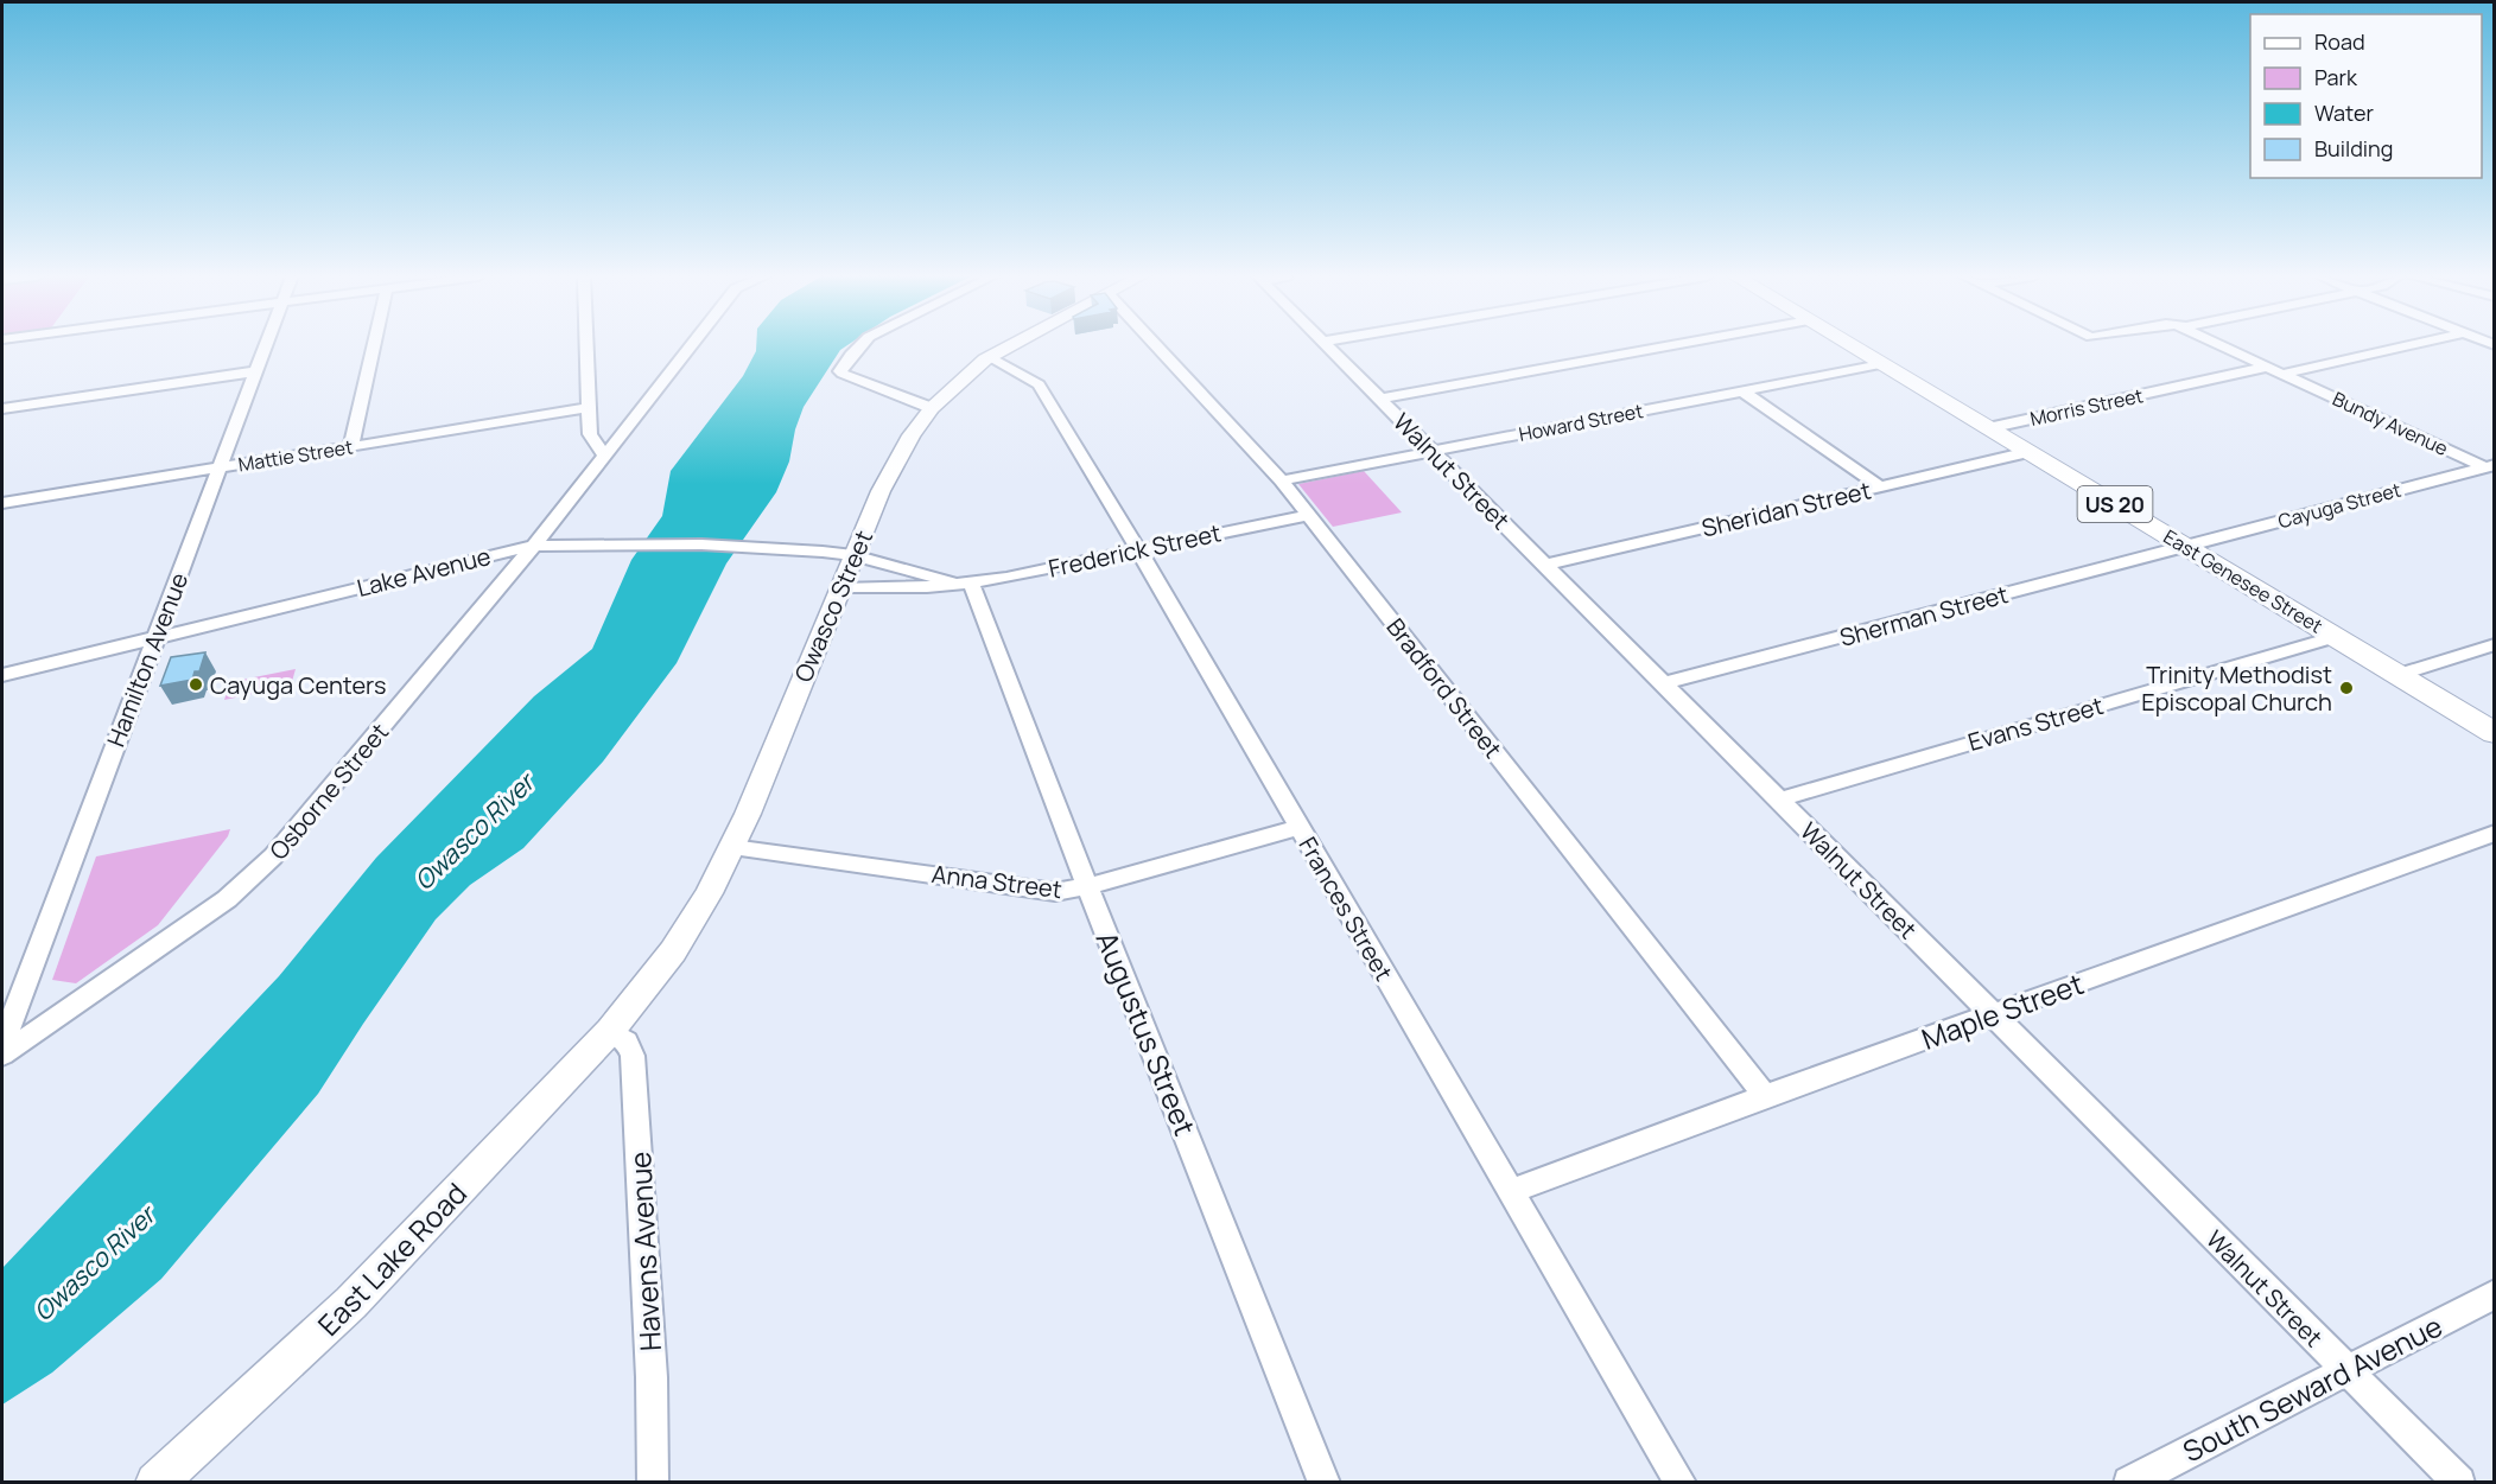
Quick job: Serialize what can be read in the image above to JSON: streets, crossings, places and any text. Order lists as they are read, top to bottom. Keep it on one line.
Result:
{"streets":{"highway":["US 20","East Genesee Street"],"main road":["Owasco Street","East Lake Road"],"street":["Morris Street","Howard Street","Bundy Avenue","Mattie Street","Walnut Street","Cayuga Street","Sheridan Street","Frederick Street","Lake Avenue","Sherman Street","Hamilton Avenue","Bradford Street","Evans Street","Osborne Street","Anna Street","Frances Street","Maple Street","Augustus Street","Havens Avenue","South Seward Avenue"]},"crossings":[["Morris Street","Bundy Avenue"],["Morris Street","East Genesee Street"],["Howard Street","Walnut Street"],["Howard Street","East Genesee Street"],["Howard Street","Bradford Street"],["Bundy Avenue","Cayuga Street"],["Mattie Street","Hamilton Avenue"],["Walnut Street","Sheridan Street"],["Walnut Street","Sherman Street"],["Walnut Street","Evans Street"],["Walnut Street","Maple Street"],["Walnut Street","South Seward Avenue"],["Cayuga Street","East Genesee Street"],["Cayuga Street","Sherman Street"],["Sheridan Street","East Genesee Street"],["Frederick Street","Lake Avenue"],["Frederick Street","Owasco Street"],["Frederick Street","Bradford Street"],["Frederick Street","Frances Street"],["Frederick Street","Augustus Street"],["Lake Avenue","Owasco Street"],["Lake Avenue","Hamilton Avenue"],["Lake Avenue","Osborne Street"],["East Genesee Street","Sherman Street"],["East Genesee Street","Evans Street"],["Owasco Street","Anna Street"],["Owasco Street","Frances Street"],["Owasco Street","Havens Avenue"],["Owasco Street","East Lake Road"],["Bradford Street","Maple Street"],["Anna Street","Frances Street"],["Anna Street","Augustus Street"],["Frances Street","Maple Street"],["Havens Avenue","East Lake Road"]],"water":["Owasco River"],"places":["Cayuga Centers","Trinity Methodist Episcopal Church"],"legend":["Road","Park","Water","Building"]}
